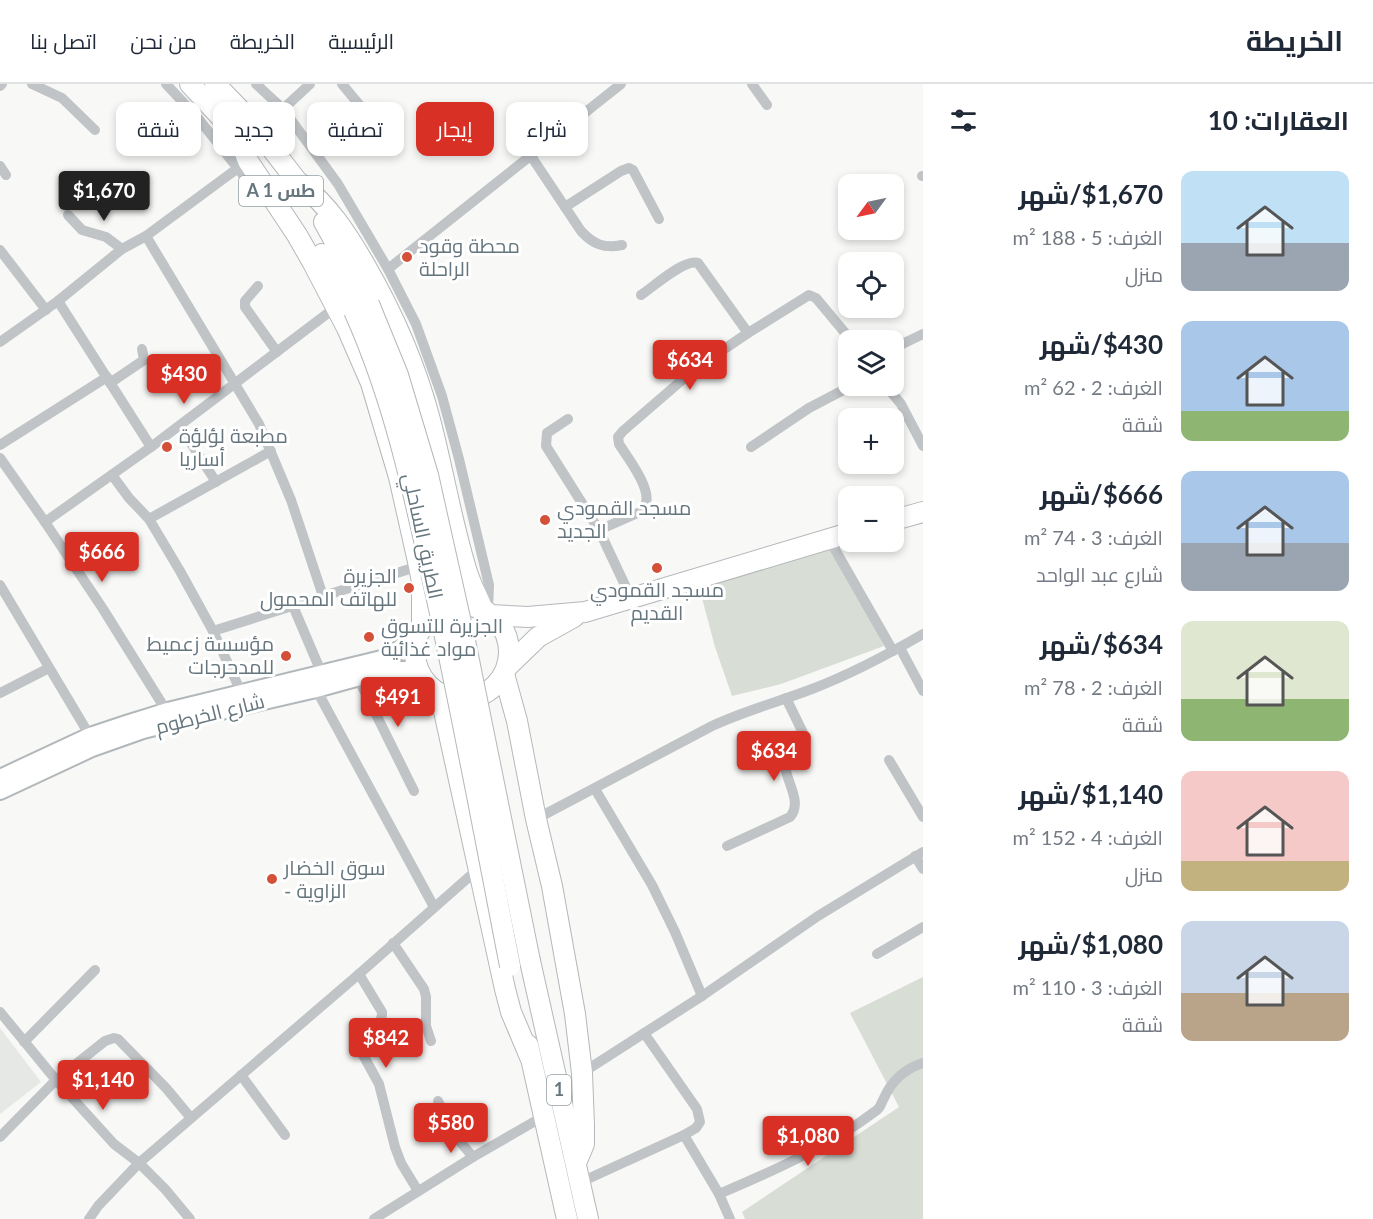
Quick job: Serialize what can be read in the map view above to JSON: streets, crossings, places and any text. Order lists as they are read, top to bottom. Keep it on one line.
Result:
{"streets":{"highway":["A 1 طس","الطريق الساحلي","1"],"main road":["شارع الخرطوم"]},"places":["محطة وقود الراحلة","مطبعة لؤلؤة أساريا","مسجد القمودي الجديد","مسجد القمودي القديم","الجزيرة للهاتف المحمول","الجزيرة للتسوق مواد غذائية","مؤسسة زعميط للمدحرجات","سوق الخضار - الزاوية"],"north":"bottom left","page":{"header":"الخريطة","nav":["الرئيسية","الخريطة","من نحن","اتصل بنا"],"heading":"العقارات: 10","chip":["شراء","إيجار","تصفية","جديد","شقة"],"list":[{"name":"$1,670/شهر","note":"الغرف: 5 · 188 m² · منزل"},{"name":"$430/شهر","note":"الغرف: 2 · 62 m² · شقة"},{"name":"$666/شهر","note":"الغرف: 3 · 74 m² · شارع عبد الواحد"},{"name":"$634/شهر","note":"الغرف: 2 · 78 m² · شقة"},{"name":"$1,140/شهر","note":"الغرف: 4 · 152 m² · منزل"},{"name":"$1,080/شهر","note":"الغرف: 3 · 110 m² · شقة"}],"price":["$1,670","$634","$430","$666","$491","$634","$842","$1,140","$580","$1,080"],"map_buttons":["+","−"]}}
